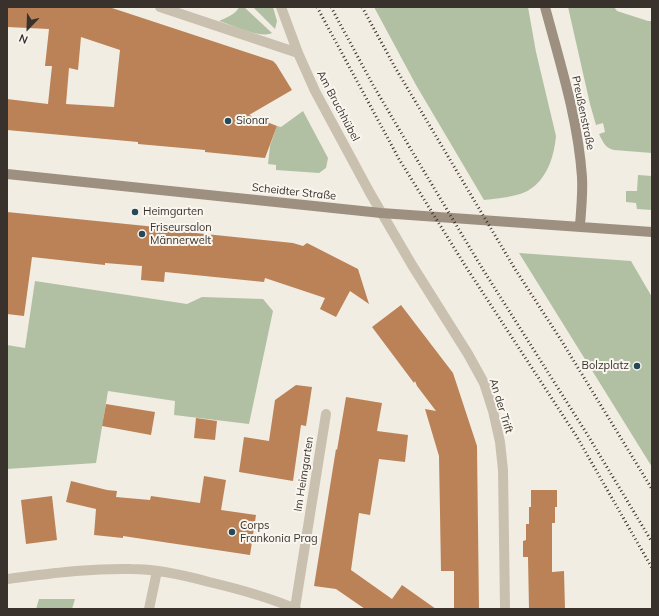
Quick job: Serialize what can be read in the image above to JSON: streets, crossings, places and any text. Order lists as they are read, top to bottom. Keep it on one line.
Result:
{"streets":{"main road":["Preußenstraße","Scheidter Straße"],"street":["Am Bruchhübel","An der Trift","Im Heimgarten"]},"crossings":[["Am Bruchhübel","Scheidter Straße"],["Am Bruchhübel","An der Trift"],["Preußenstraße","Scheidter Straße"],["Scheidter Straße","An der Trift"]],"places":["Sionar","Heimgarten","Friseursalon Männerwelt","Bolzplatz","Corps Frankonia Prag"],"north":"bottom left"}
